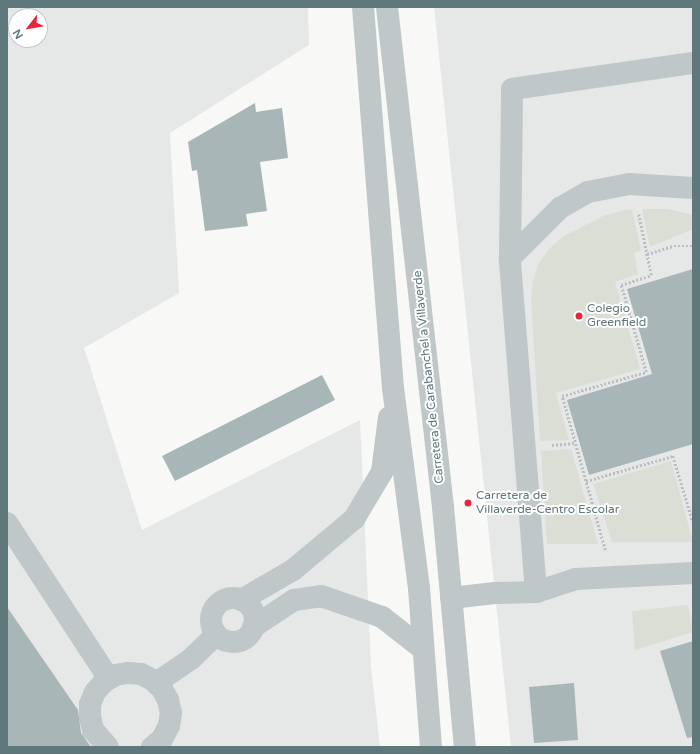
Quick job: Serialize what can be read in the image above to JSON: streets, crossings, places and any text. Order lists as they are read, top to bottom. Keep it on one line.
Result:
{"streets":{"street":["Carretera de Carabanchel a Villaverde"]},"places":["Colegio Greenfield","Carretera de Villaverde-Centro Escolar"],"north":"bottom left"}
